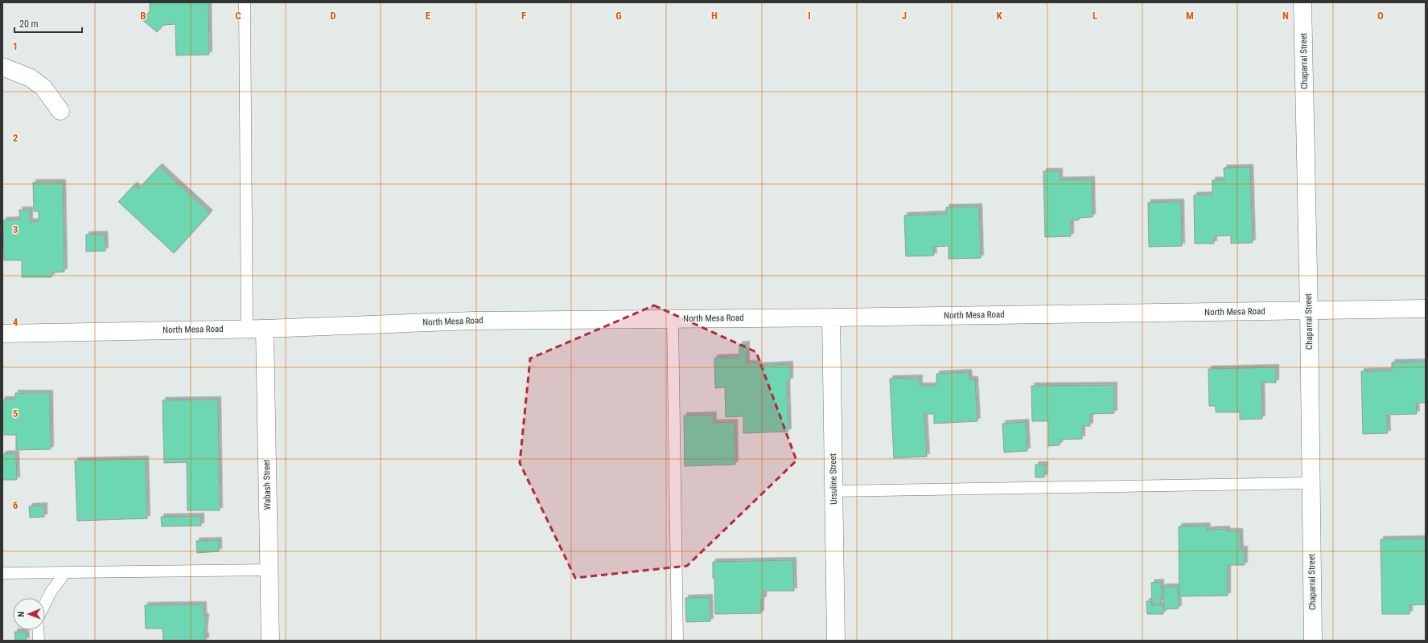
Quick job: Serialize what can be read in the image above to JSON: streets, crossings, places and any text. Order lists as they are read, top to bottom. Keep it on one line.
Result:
{"streets":{"street":["Chaparral Street","North Mesa Road","Ursuline Street","Wabash Street"]},"crossings":[["Chaparral Street","North Mesa Road"],["North Mesa Road","Ursuline Street"],["North Mesa Road","Wabash Street"]],"scale_bar":"20 m","north":"left","grid":{"columns":["B","C","D","E","F","G","H","I","J","K","L","M","N","O"],"rows":["1","2","3","4","5","6"]}}
